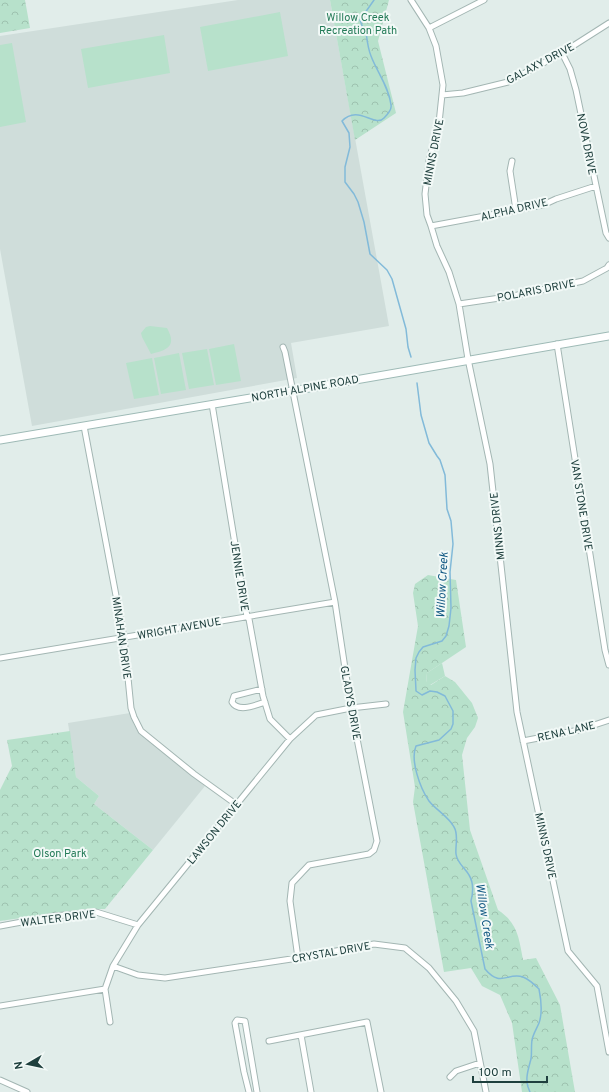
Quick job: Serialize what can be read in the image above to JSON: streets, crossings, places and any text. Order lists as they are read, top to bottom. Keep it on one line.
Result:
{"streets":{"main road":["NORTH ALPINE ROAD"],"street":["GALAXY DRIVE","NOVA DRIVE","MINNS DRIVE","ALPHA DRIVE","POLARIS DRIVE","VAN STONE DRIVE","JENNIE DRIVE","WRIGHT AVENUE","MINAHAN DRIVE","GLADYS DRIVE","RENA LANE","LAWSON DRIVE","WALTER DRIVE","CRYSTAL DRIVE"]},"crossings":[["GALAXY DRIVE","NOVA DRIVE"],["GALAXY DRIVE","MINNS DRIVE"],["NOVA DRIVE","ALPHA DRIVE"],["MINNS DRIVE","ALPHA DRIVE"],["MINNS DRIVE","POLARIS DRIVE"],["MINNS DRIVE","NORTH ALPINE ROAD"],["MINNS DRIVE","RENA LANE"],["NORTH ALPINE ROAD","VAN STONE DRIVE"],["NORTH ALPINE ROAD","JENNIE DRIVE"],["NORTH ALPINE ROAD","MINAHAN DRIVE"],["NORTH ALPINE ROAD","GLADYS DRIVE"],["JENNIE DRIVE","WRIGHT AVENUE"],["JENNIE DRIVE","LAWSON DRIVE"],["WRIGHT AVENUE","MINAHAN DRIVE"],["WRIGHT AVENUE","GLADYS DRIVE"],["MINAHAN DRIVE","LAWSON DRIVE"],["GLADYS DRIVE","LAWSON DRIVE"],["GLADYS DRIVE","CRYSTAL DRIVE"],["LAWSON DRIVE","WALTER DRIVE"],["LAWSON DRIVE","CRYSTAL DRIVE"]],"water":["Willow Creek"],"parks":["Willow Creek Recreation Path","Olson Park"],"scale_bar":"100 m","north":"left"}
